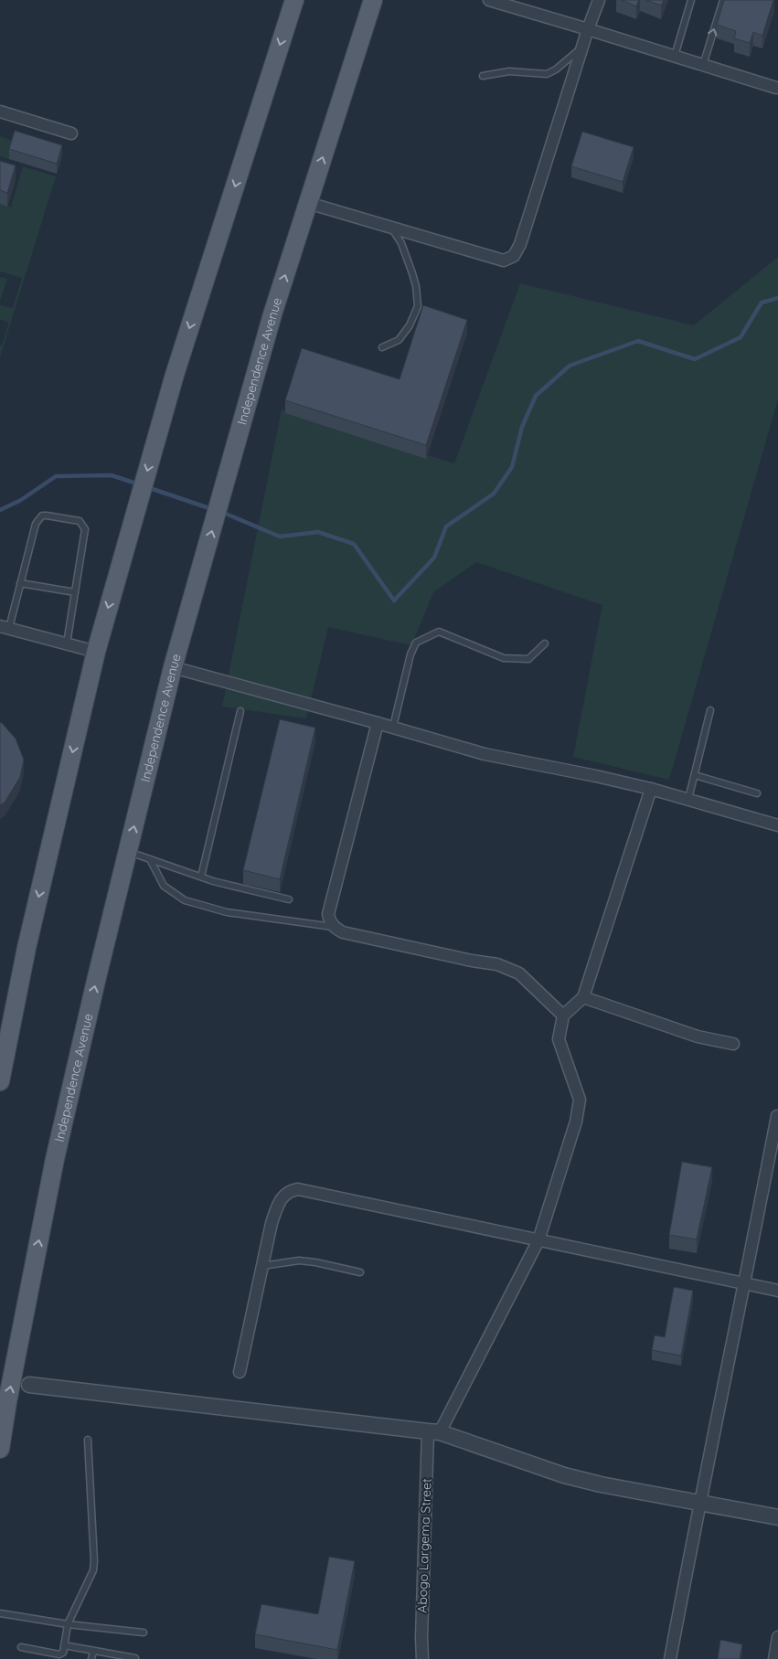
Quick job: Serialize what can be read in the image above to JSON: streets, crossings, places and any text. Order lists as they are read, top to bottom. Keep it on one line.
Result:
{"streets":{"main road":["Independence Avenue"],"street":["Abogo Largema Street"]}}
